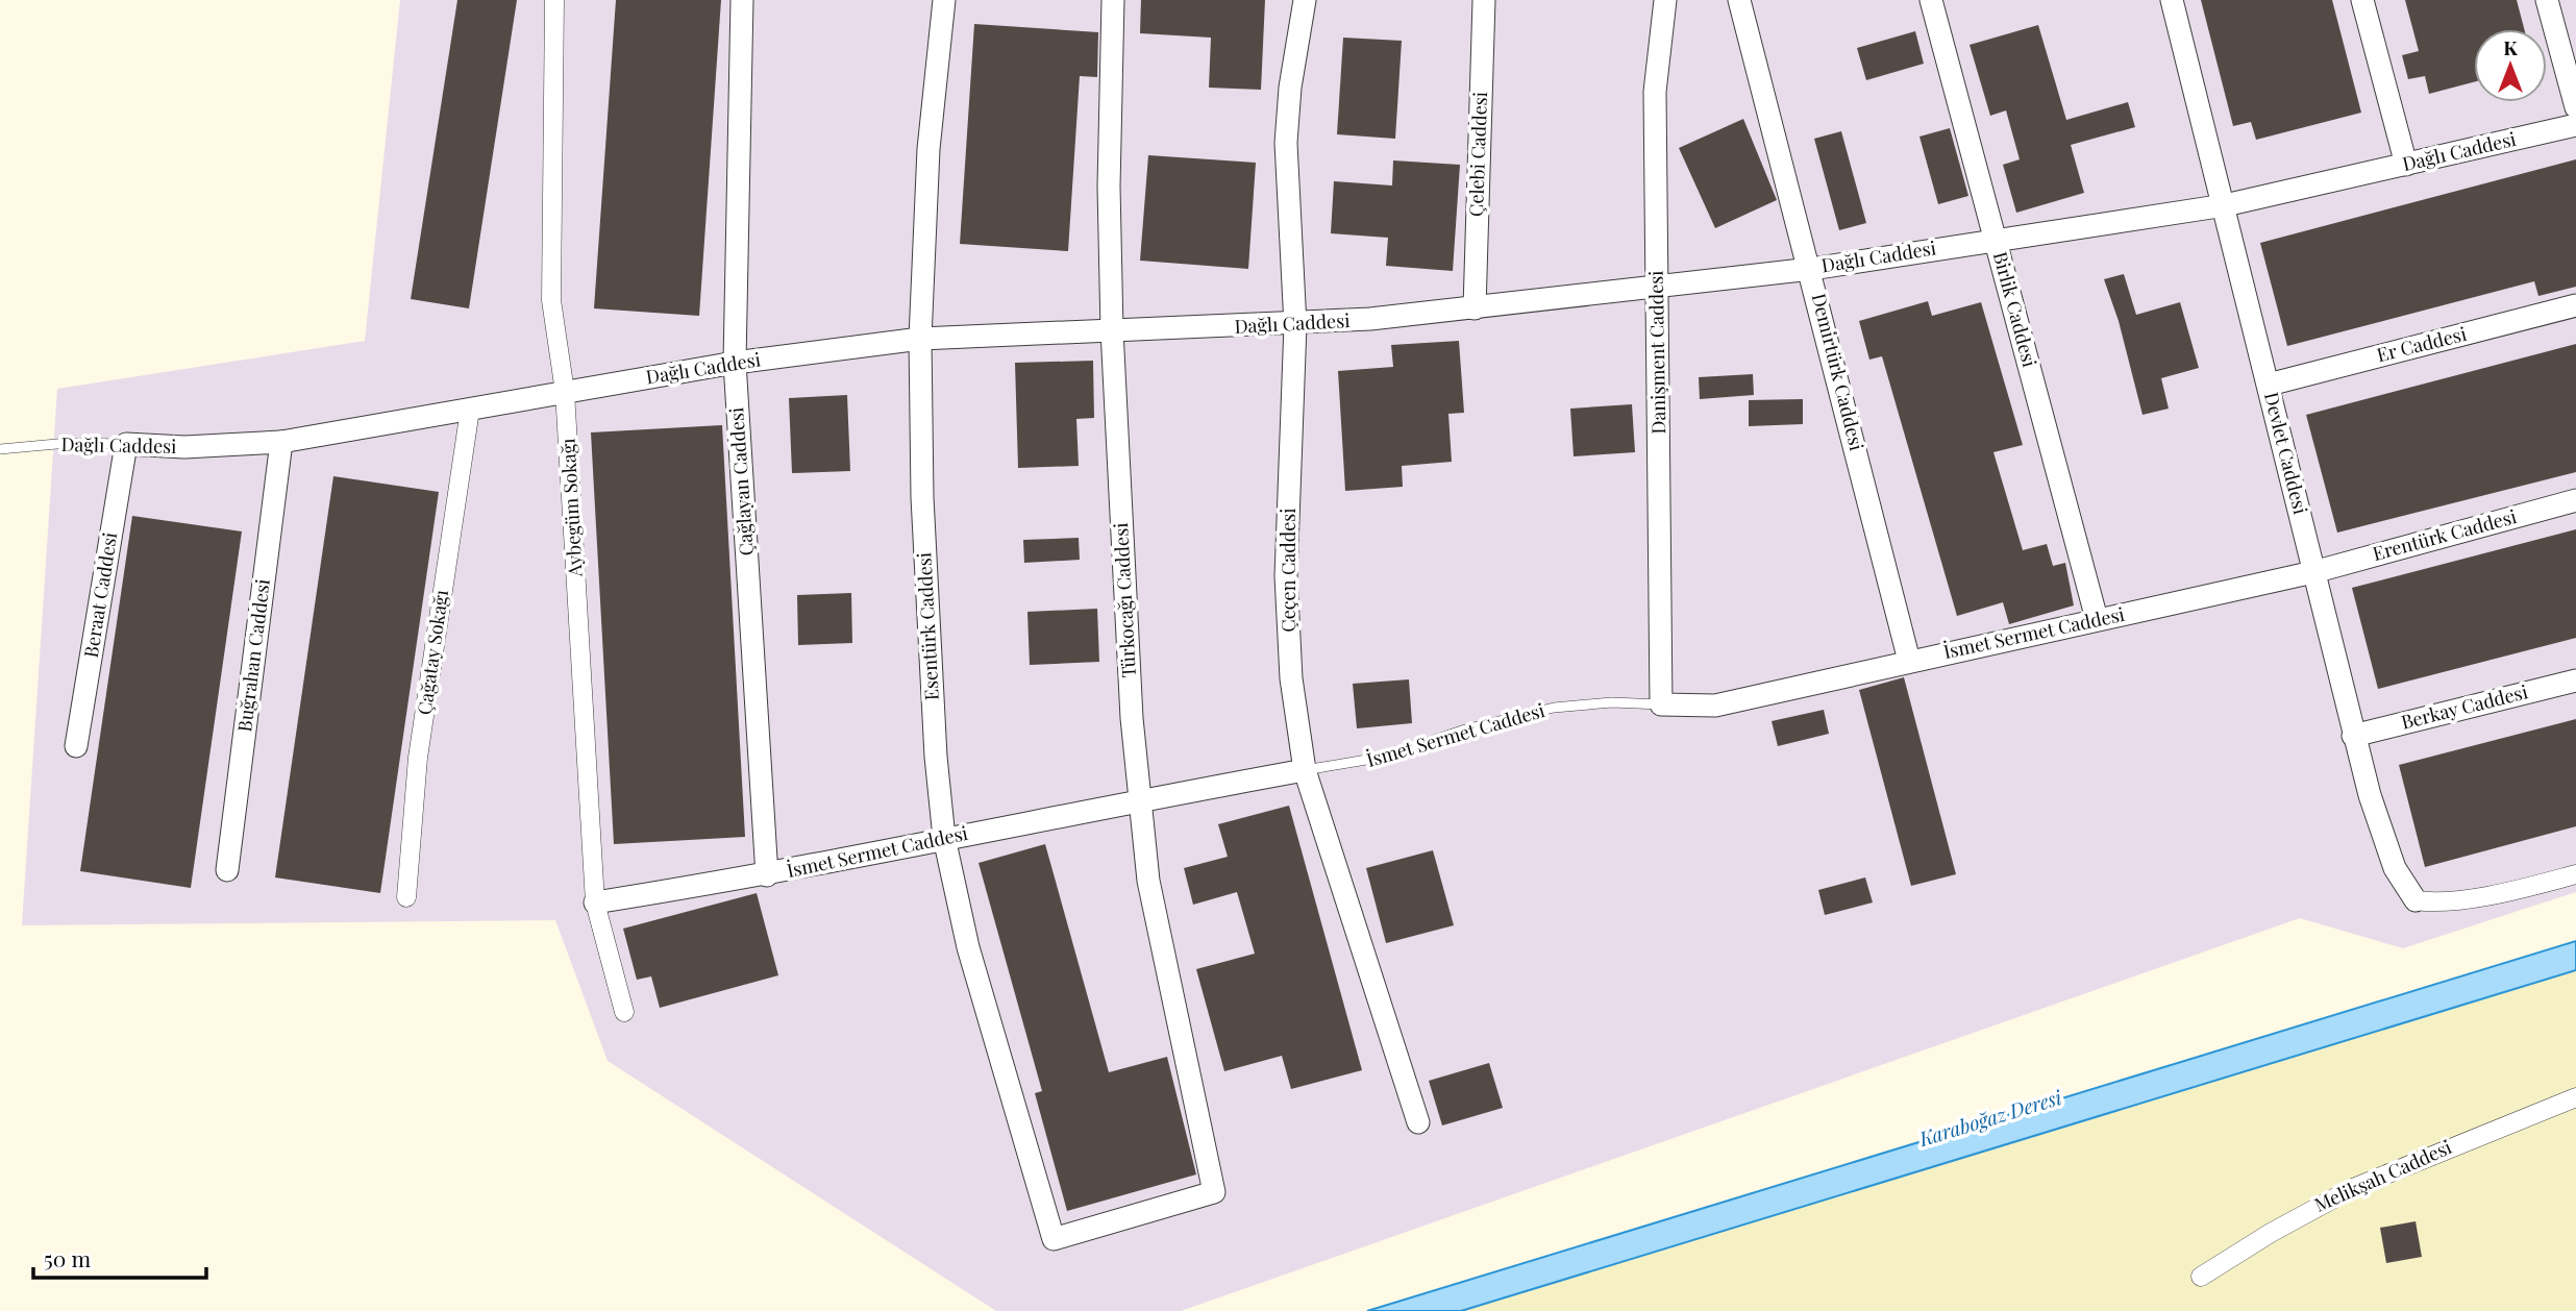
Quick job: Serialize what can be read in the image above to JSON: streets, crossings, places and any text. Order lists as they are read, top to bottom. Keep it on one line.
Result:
{"streets":{"street":["Dağlı Caddesi","Çelebi Caddesi","Birlik Caddesi","Er Caddesi","Danişment Caddesi","Demirtürk Caddesi","Devlet Caddesi","Çağlayan Caddesi","Aybegüm Sokağı","Erentürk Caddesi","Çeçen Caddesi","Beraat Caddesi","Türkocağı Caddesi","Esentürk Caddesi","İsmet Sermet Caddesi","Çağatay Sokağı","Buğrahan Caddesi","Berkay Caddesi","Melikşah Caddesi"]},"crossings":[["Dağlı Caddesi","Çelebi Caddesi"],["Dağlı Caddesi","Birlik Caddesi"],["Dağlı Caddesi","Danişment Caddesi"],["Dağlı Caddesi","Demirtürk Caddesi"],["Dağlı Caddesi","Devlet Caddesi"],["Dağlı Caddesi","Çağlayan Caddesi"],["Dağlı Caddesi","Aybegüm Sokağı"],["Dağlı Caddesi","Çeçen Caddesi"],["Dağlı Caddesi","Beraat Caddesi"],["Dağlı Caddesi","Türkocağı Caddesi"],["Dağlı Caddesi","Esentürk Caddesi"],["Dağlı Caddesi","Çağatay Sokağı"],["Dağlı Caddesi","Buğrahan Caddesi"],["Birlik Caddesi","İsmet Sermet Caddesi"],["Er Caddesi","Devlet Caddesi"],["Danişment Caddesi","İsmet Sermet Caddesi"],["Demirtürk Caddesi","İsmet Sermet Caddesi"],["Devlet Caddesi","Erentürk Caddesi"],["Devlet Caddesi","İsmet Sermet Caddesi"],["Devlet Caddesi","Berkay Caddesi"],["Çağlayan Caddesi","İsmet Sermet Caddesi"],["Aybegüm Sokağı","İsmet Sermet Caddesi"],["Erentürk Caddesi","İsmet Sermet Caddesi"],["Çeçen Caddesi","İsmet Sermet Caddesi"],["Türkocağı Caddesi","Esentürk Caddesi"],["Türkocağı Caddesi","İsmet Sermet Caddesi"],["Esentürk Caddesi","İsmet Sermet Caddesi"]],"water":["Karaboğaz Deresi"],"scale_bar":"50 m","north":"top"}
